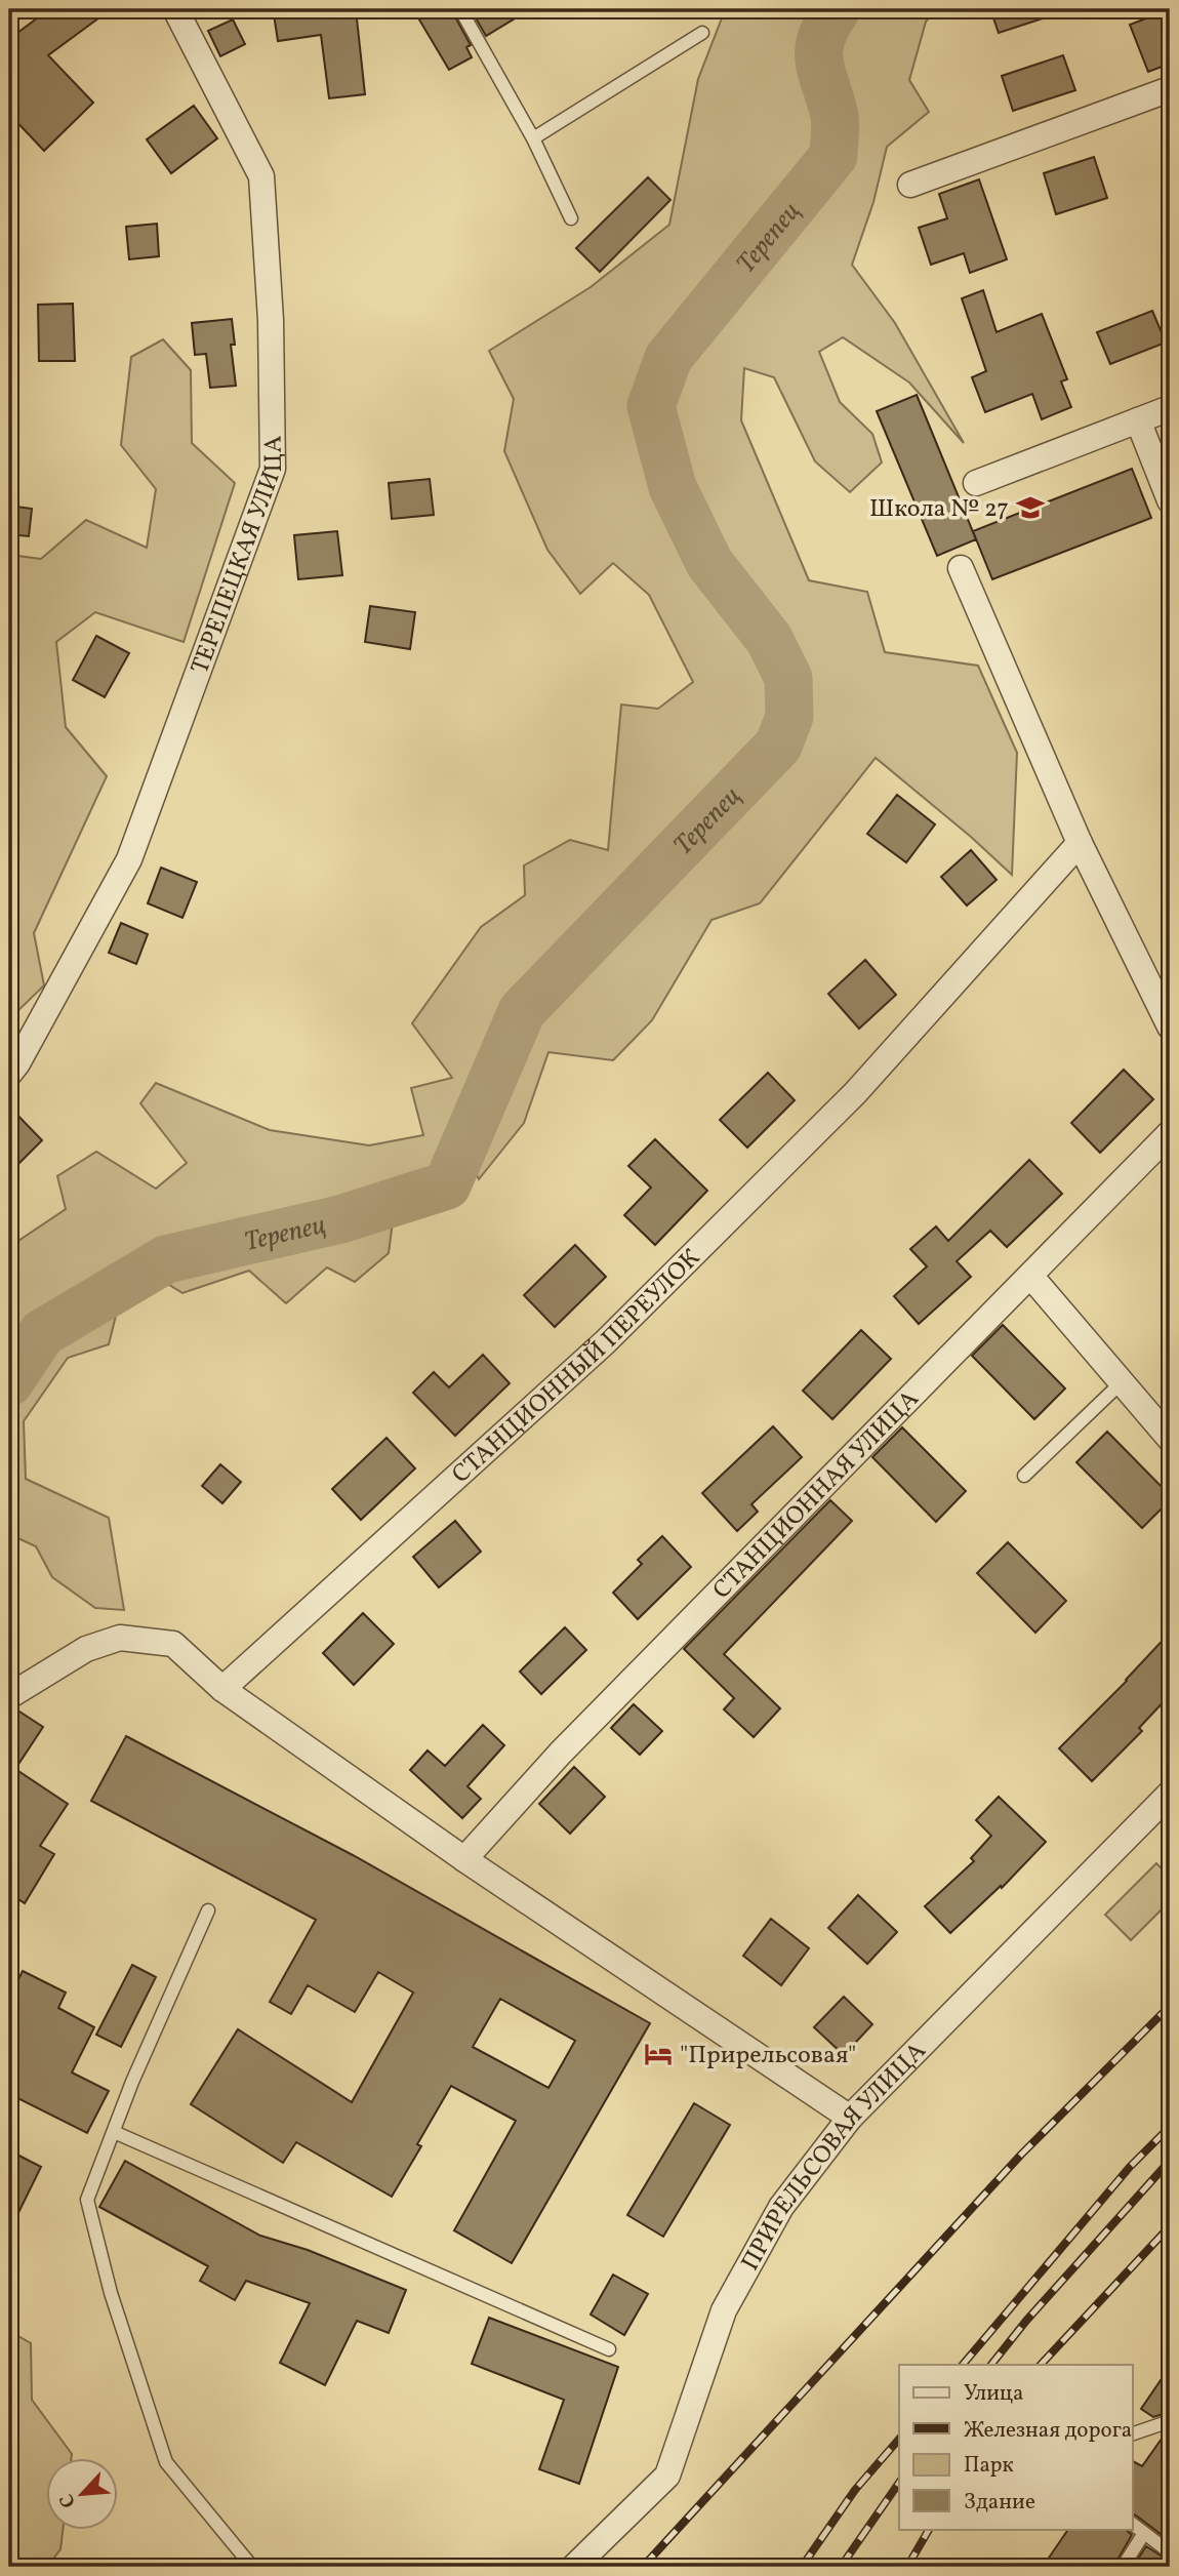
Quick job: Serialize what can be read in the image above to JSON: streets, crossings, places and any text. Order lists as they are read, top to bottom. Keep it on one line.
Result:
{"streets":{"street":["ТЕРЕПЕЦКАЯ УЛИЦА","СТАНЦИОННЫЙ ПЕРЕУЛОК","СТАНЦИОННАЯ УЛИЦА","ПРИРЕЛЬСОВАЯ УЛИЦА"]},"water":["Терепец"],"places":{"school or university":["Школа № 27"],"hotel":["\"Прирельсовая\""]},"legend":["Улица","Железная дорога","Парк","Здание"],"north":"bottom left"}
